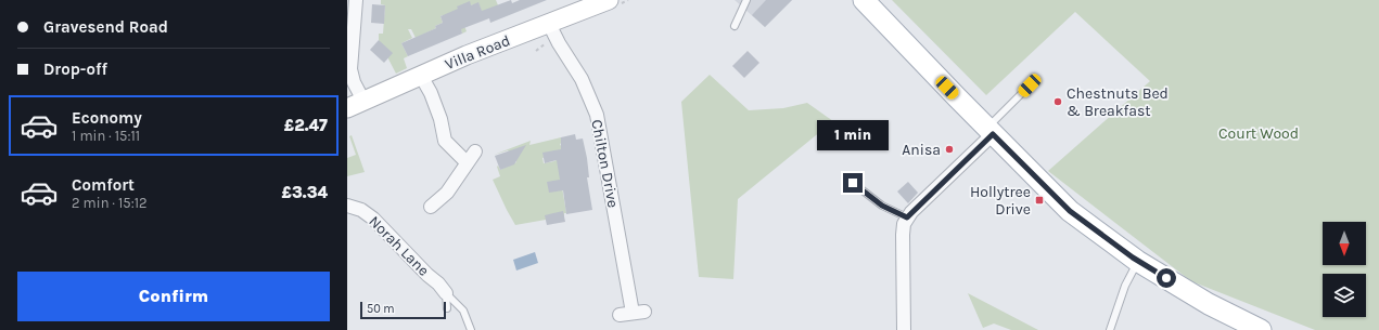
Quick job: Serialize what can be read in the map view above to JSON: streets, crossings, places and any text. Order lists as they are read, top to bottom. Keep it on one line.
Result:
{"streets":{"street":["Villa Road","Chilton Drive","Norah Lane"]},"crossings":[["Villa Road","Chilton Drive"]],"parks":["Court Wood"],"places":{"other":["Chestnuts Bed & Breakfast","Anisa"],"transit":["Hollytree Drive"]},"scale_bar":"50 m","north":"bottom","page":{"banner":["Gravesend Road","Drop-off"],"list":[{"name":"Economy","note":"1 min · 15:11","value":"£2.47"},{"name":"Comfort","note":"2 min · 15:12","value":"£3.34"}],"bubble":"1 min","buttons":"Confirm","scale":"50 m"}}
